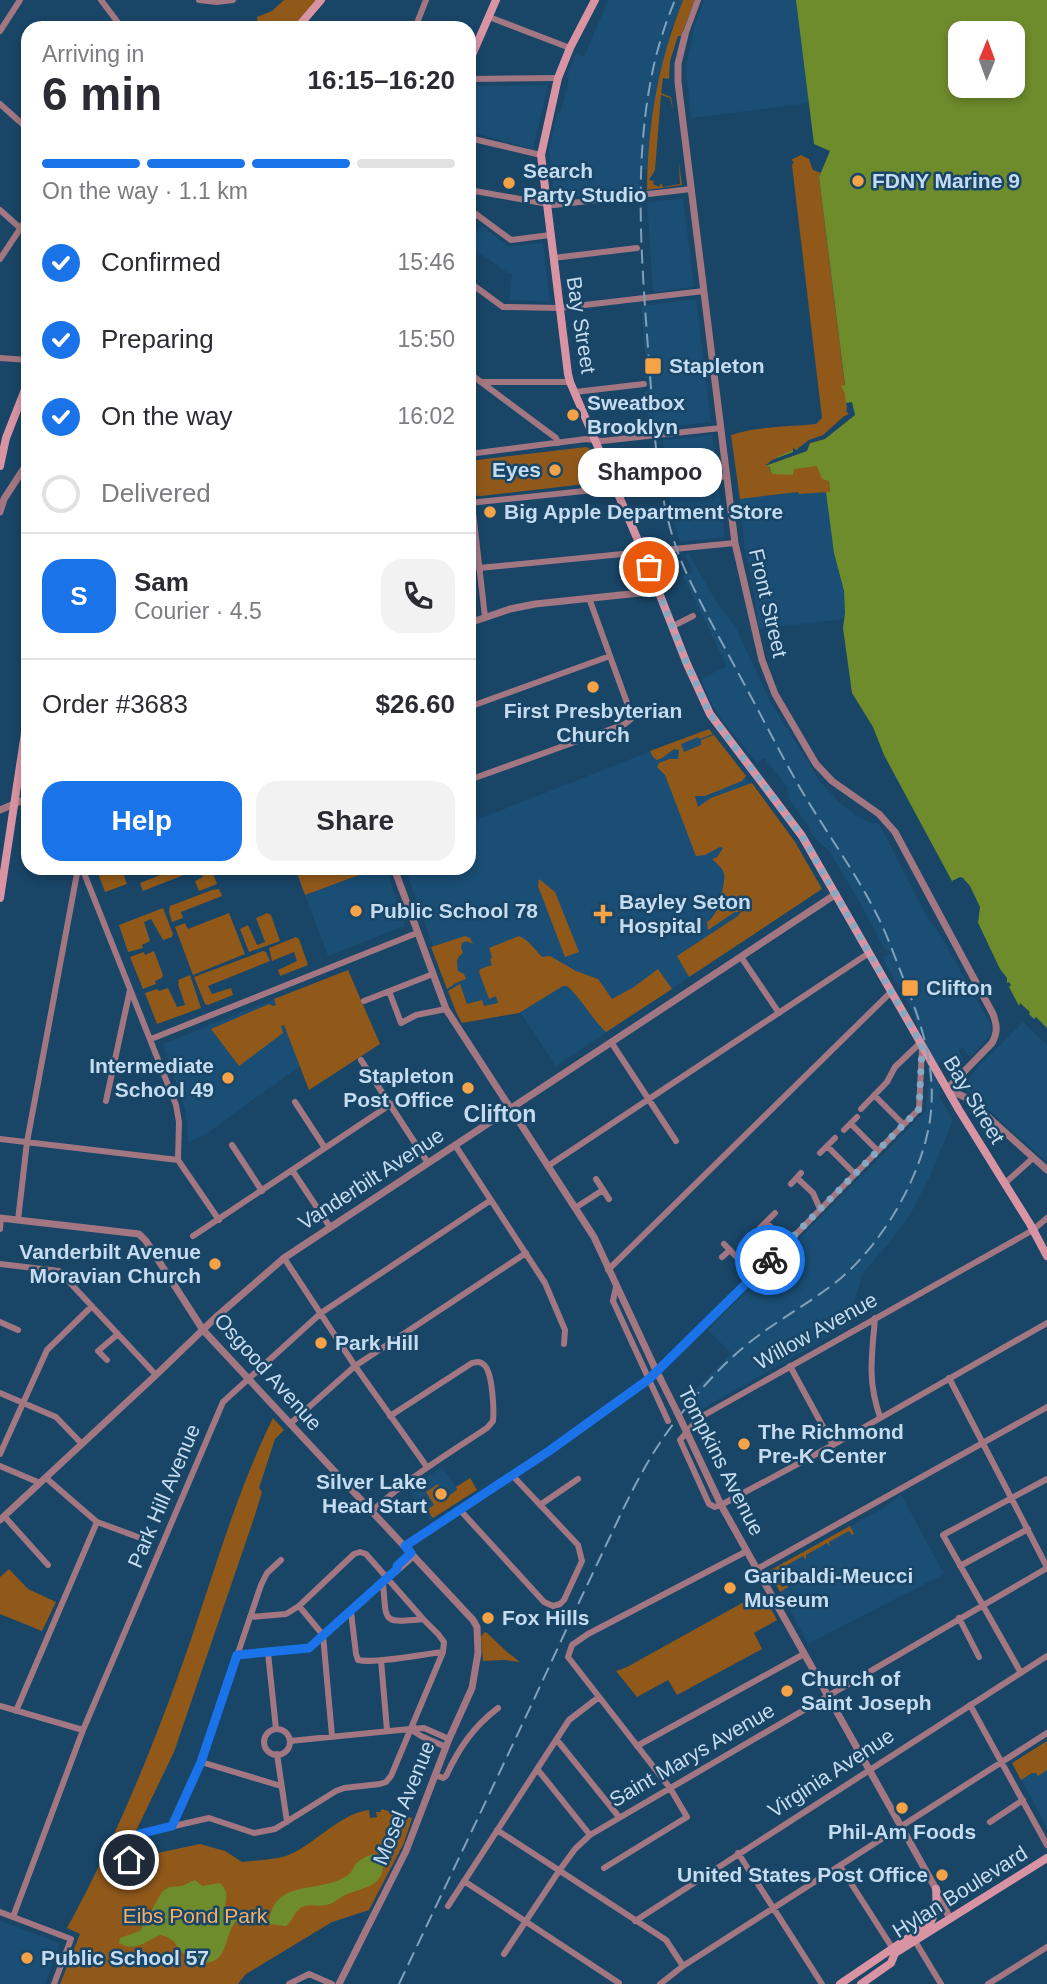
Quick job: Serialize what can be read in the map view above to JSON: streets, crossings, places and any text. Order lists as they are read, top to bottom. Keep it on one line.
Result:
{"streets":{"main road":["Bay Street","Hylan Boulevard"],"street":["Front Street","Vanderbilt Avenue","Willow Avenue","Osgood Avenue","Tompkins Avenue","Park Hill Avenue","Saint Marys Avenue","Virginia Avenue","Mosel Avenue"]},"crossings":[["Bay Street","Front Street"],["Bay Street","Vanderbilt Avenue"],["Bay Street","Willow Avenue"],["Vanderbilt Avenue","Osgood Avenue"],["Vanderbilt Avenue","Tompkins Avenue"],["Willow Avenue","Tompkins Avenue"],["Osgood Avenue","Park Hill Avenue"],["Osgood Avenue","Mosel Avenue"],["Tompkins Avenue","Saint Marys Avenue"],["Tompkins Avenue","Virginia Avenue"],["Tompkins Avenue","Hylan Boulevard"]],"districts":["Clifton"],"parks":["Eibs Pond Park"],"places":{"other":["FDNY Marine 9","Search Party Studio","Sweatbox Brooklyn","Eyes","Big Apple Department Store","Shampoo","First Presbyterian Church","Public School 78","Intermediate School 49","Stapleton Post Office","Vanderbilt Avenue Moravian Church","Park Hill","The Richmond Pre-K Center","Silver Lake Head Start","Garibaldi-Meucci Museum","Fox Hills","Church of Saint Joseph","Phil-Am Foods","United States Post Office","Public School 57"],"transit":["Stapleton","Clifton"],"health":["Bayley Seton Hospital"]},"north":"top","page":{"heading":["6 min","Arriving in","16:15–16:20"],"panel":["Sam","Courier · 4.5","Order #3683","$26.60"],"bar":"On the way · 1.1 km","list":[["Confirmed","15:46"],["Preparing","15:50"],["On the way","16:02"],"Delivered"],"bubble":"Shampoo","round":"S","buttons":["Help","Share"]}}
